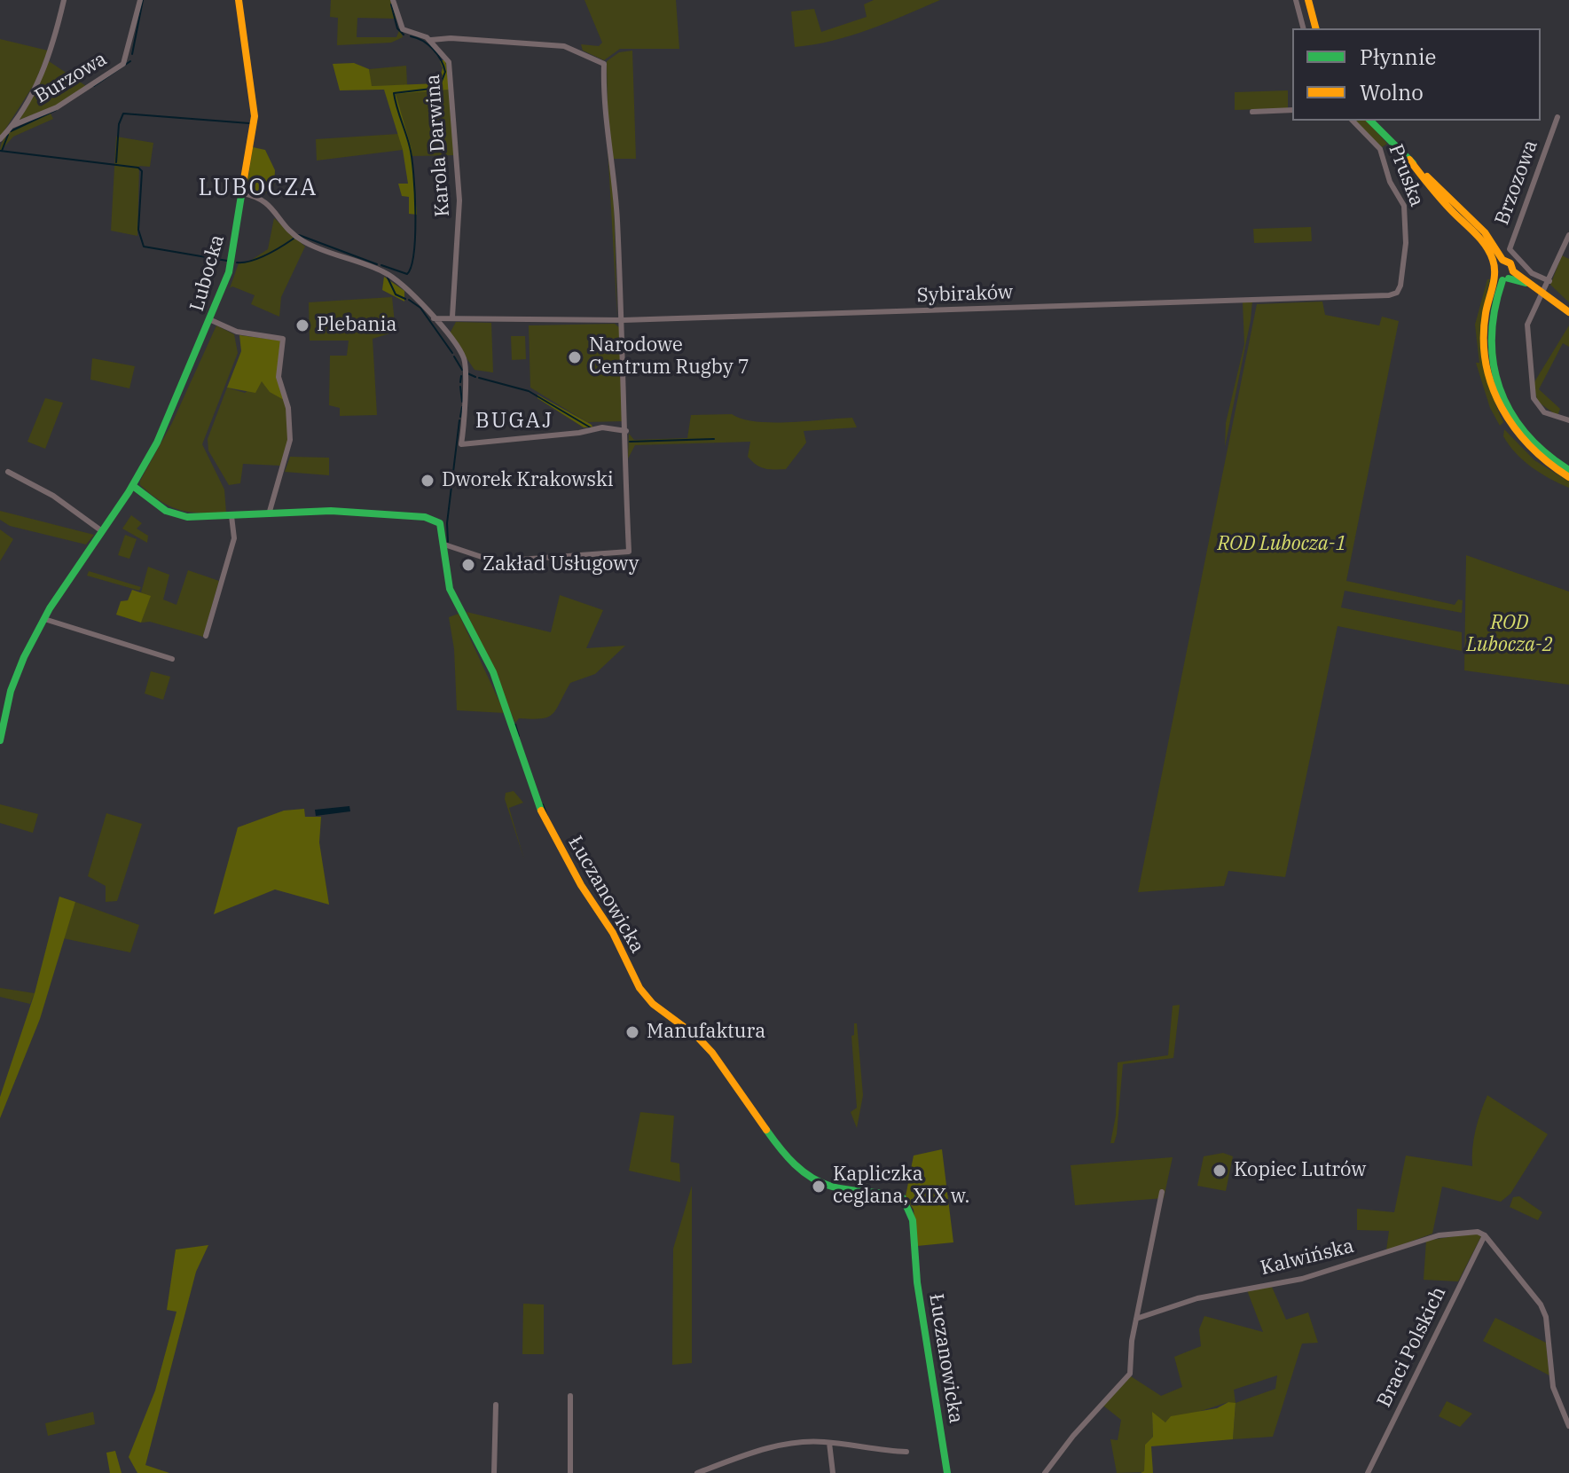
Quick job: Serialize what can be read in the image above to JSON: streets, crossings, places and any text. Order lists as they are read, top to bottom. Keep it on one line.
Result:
{"streets":{"street":["Burzowa","Karola Darwina","Pruska","Brzozowa","Lubocka","Sybiraków","Łuczanowicka","Kalwińska","Braci Polskich"]},"crossings":[["Karola Darwina","Sybiraków"],["Pruska","Sybiraków"],["Lubocka","Łuczanowicka"],["Kalwińska","Braci Polskich"]],"districts":["LUBOCZA","BUGAJ"],"parks":["ROD Lubocza-1","ROD Lubocza-2"],"places":["Plebania","Narodowe Centrum Rugby 7","Dworek Krakowski","Zakład Usługowy","Manufaktura","Kopiec Lutrów","Kapliczka ceglana, XIX w."],"legend":["Płynnie","Wolno"]}
